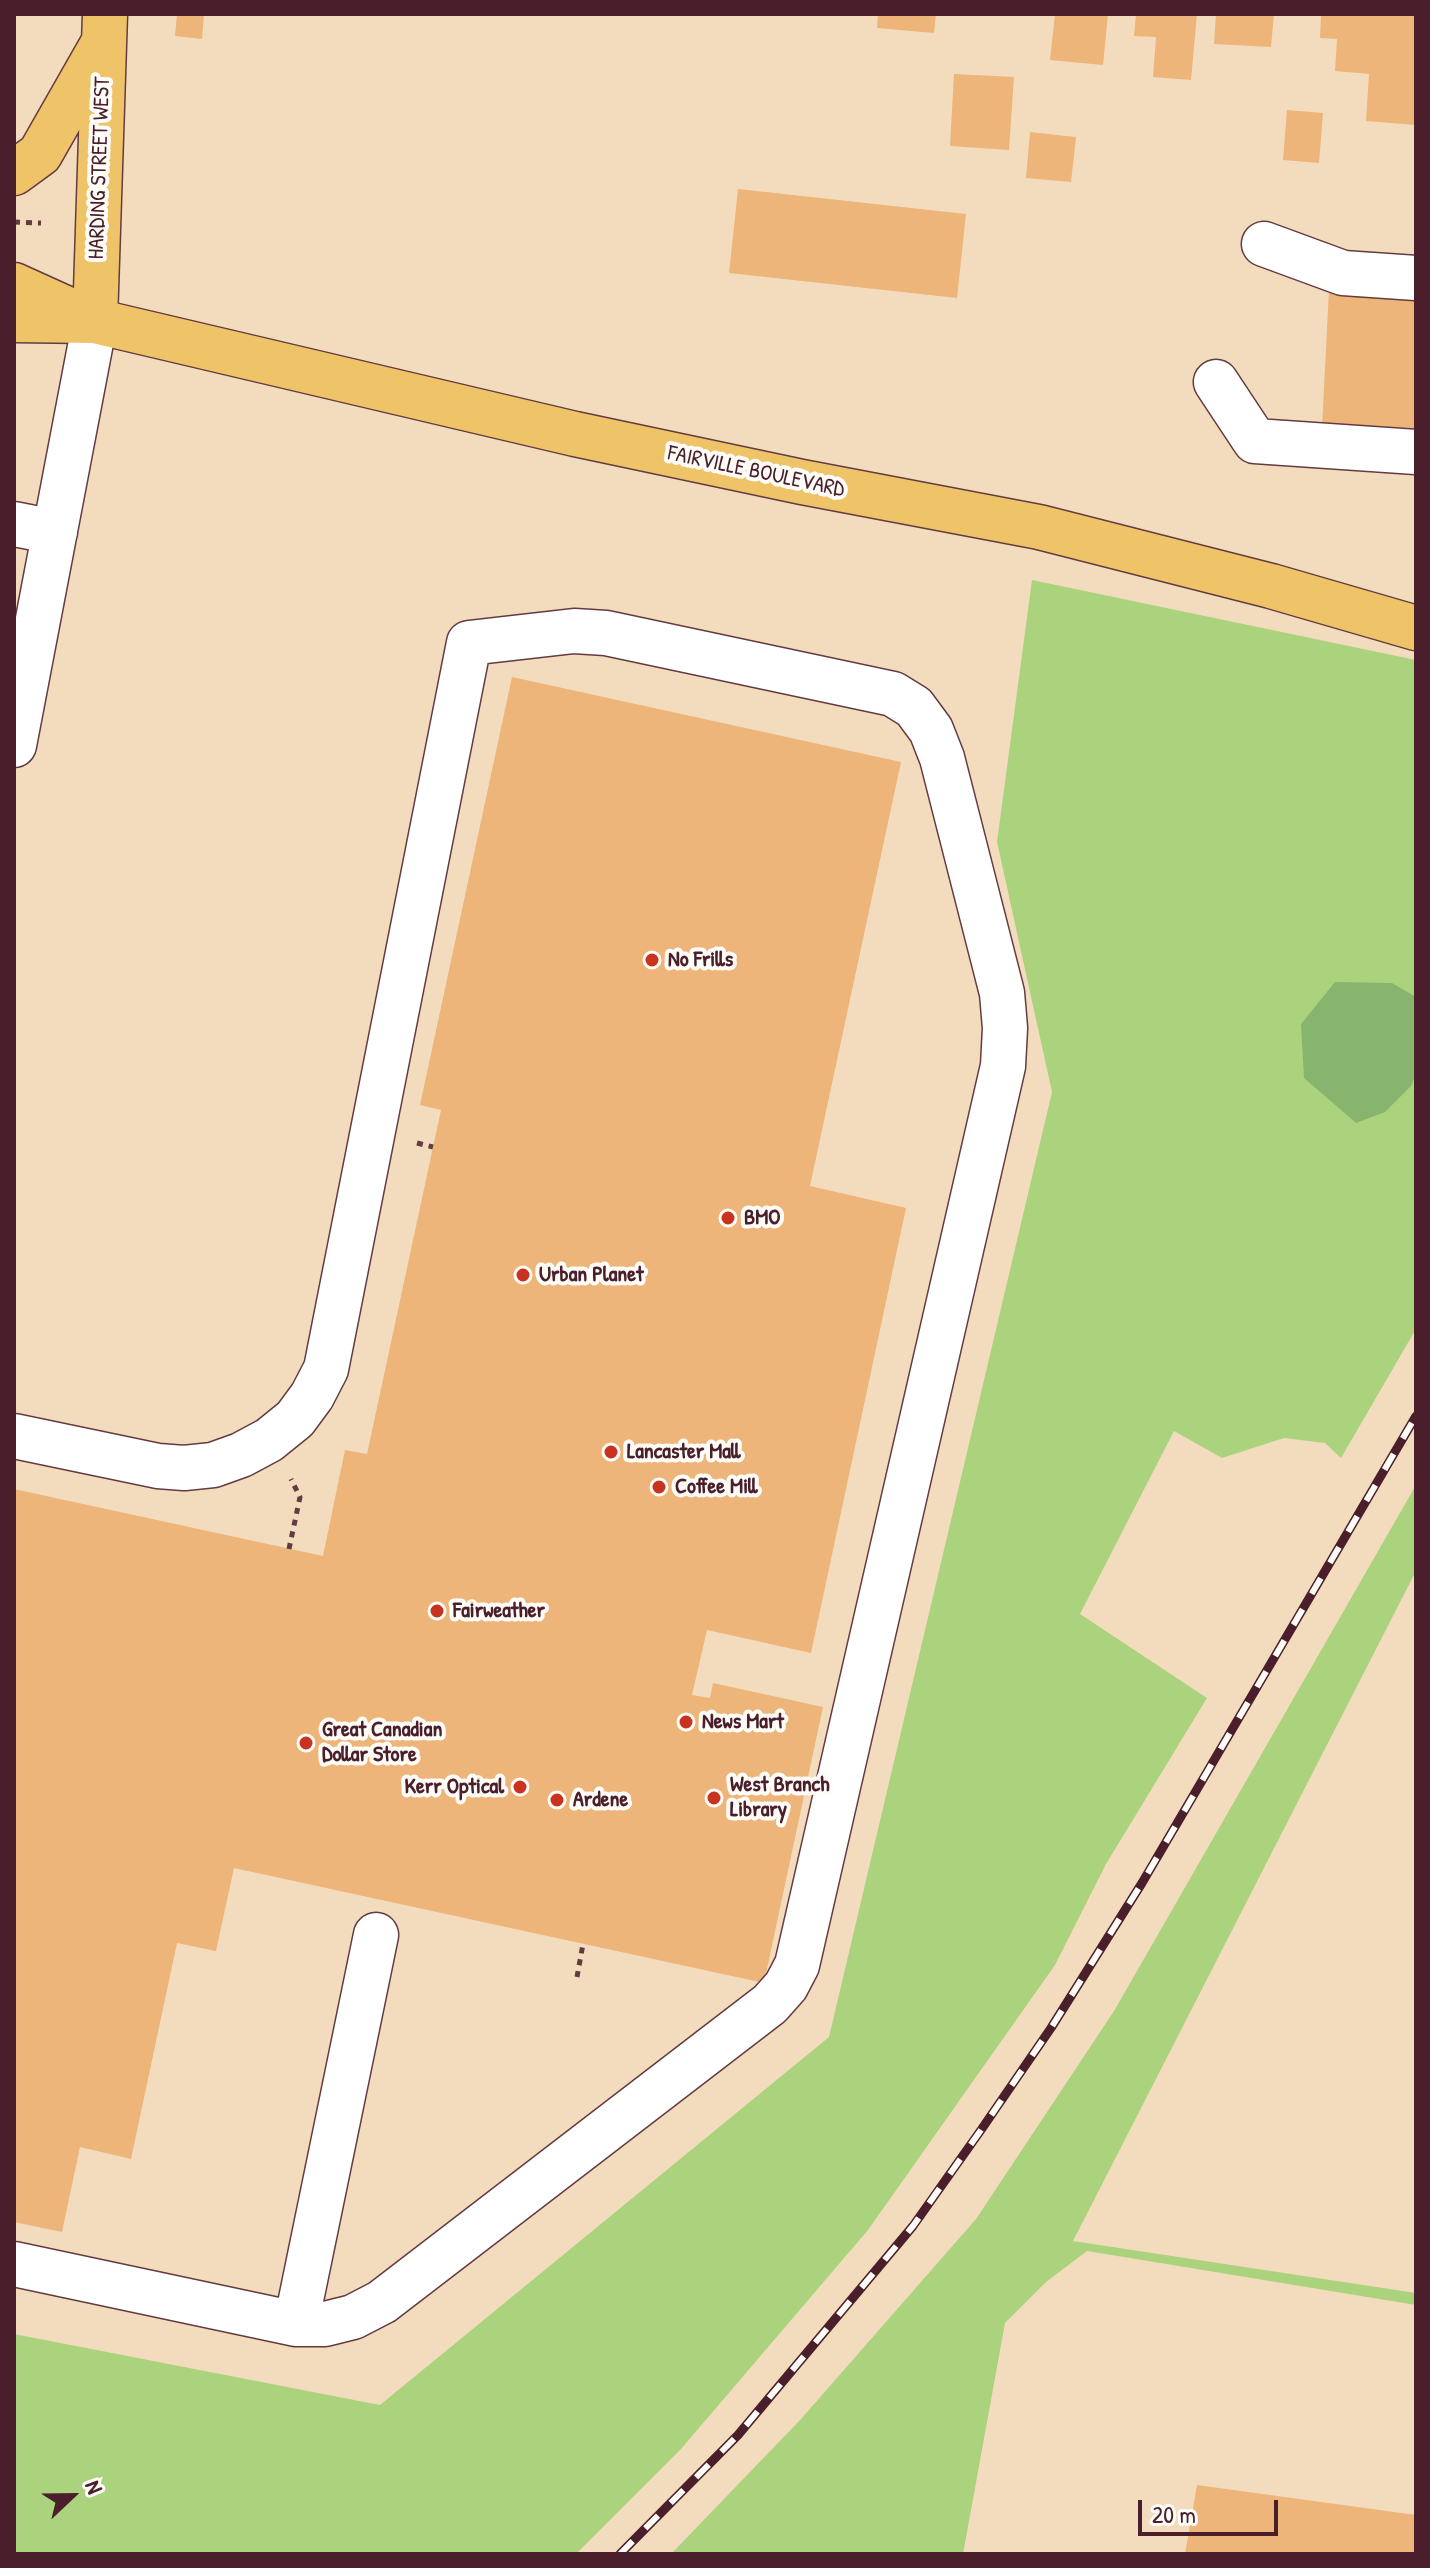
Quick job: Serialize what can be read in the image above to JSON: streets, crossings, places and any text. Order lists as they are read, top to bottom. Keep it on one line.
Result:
{"streets":{"main road":["HARDING STREET WEST","FAIRVILLE BOULEVARD"]},"crossings":[["HARDING STREET WEST","FAIRVILLE BOULEVARD"]],"places":["No Frills","BMO","Urban Planet","Lancaster Mall","Coffee Mill","Fairweather","News Mart","Great Canadian Dollar Store","Kerr Optical","West Branch Library","Ardene"],"scale_bar":"20 m","north":"right"}
